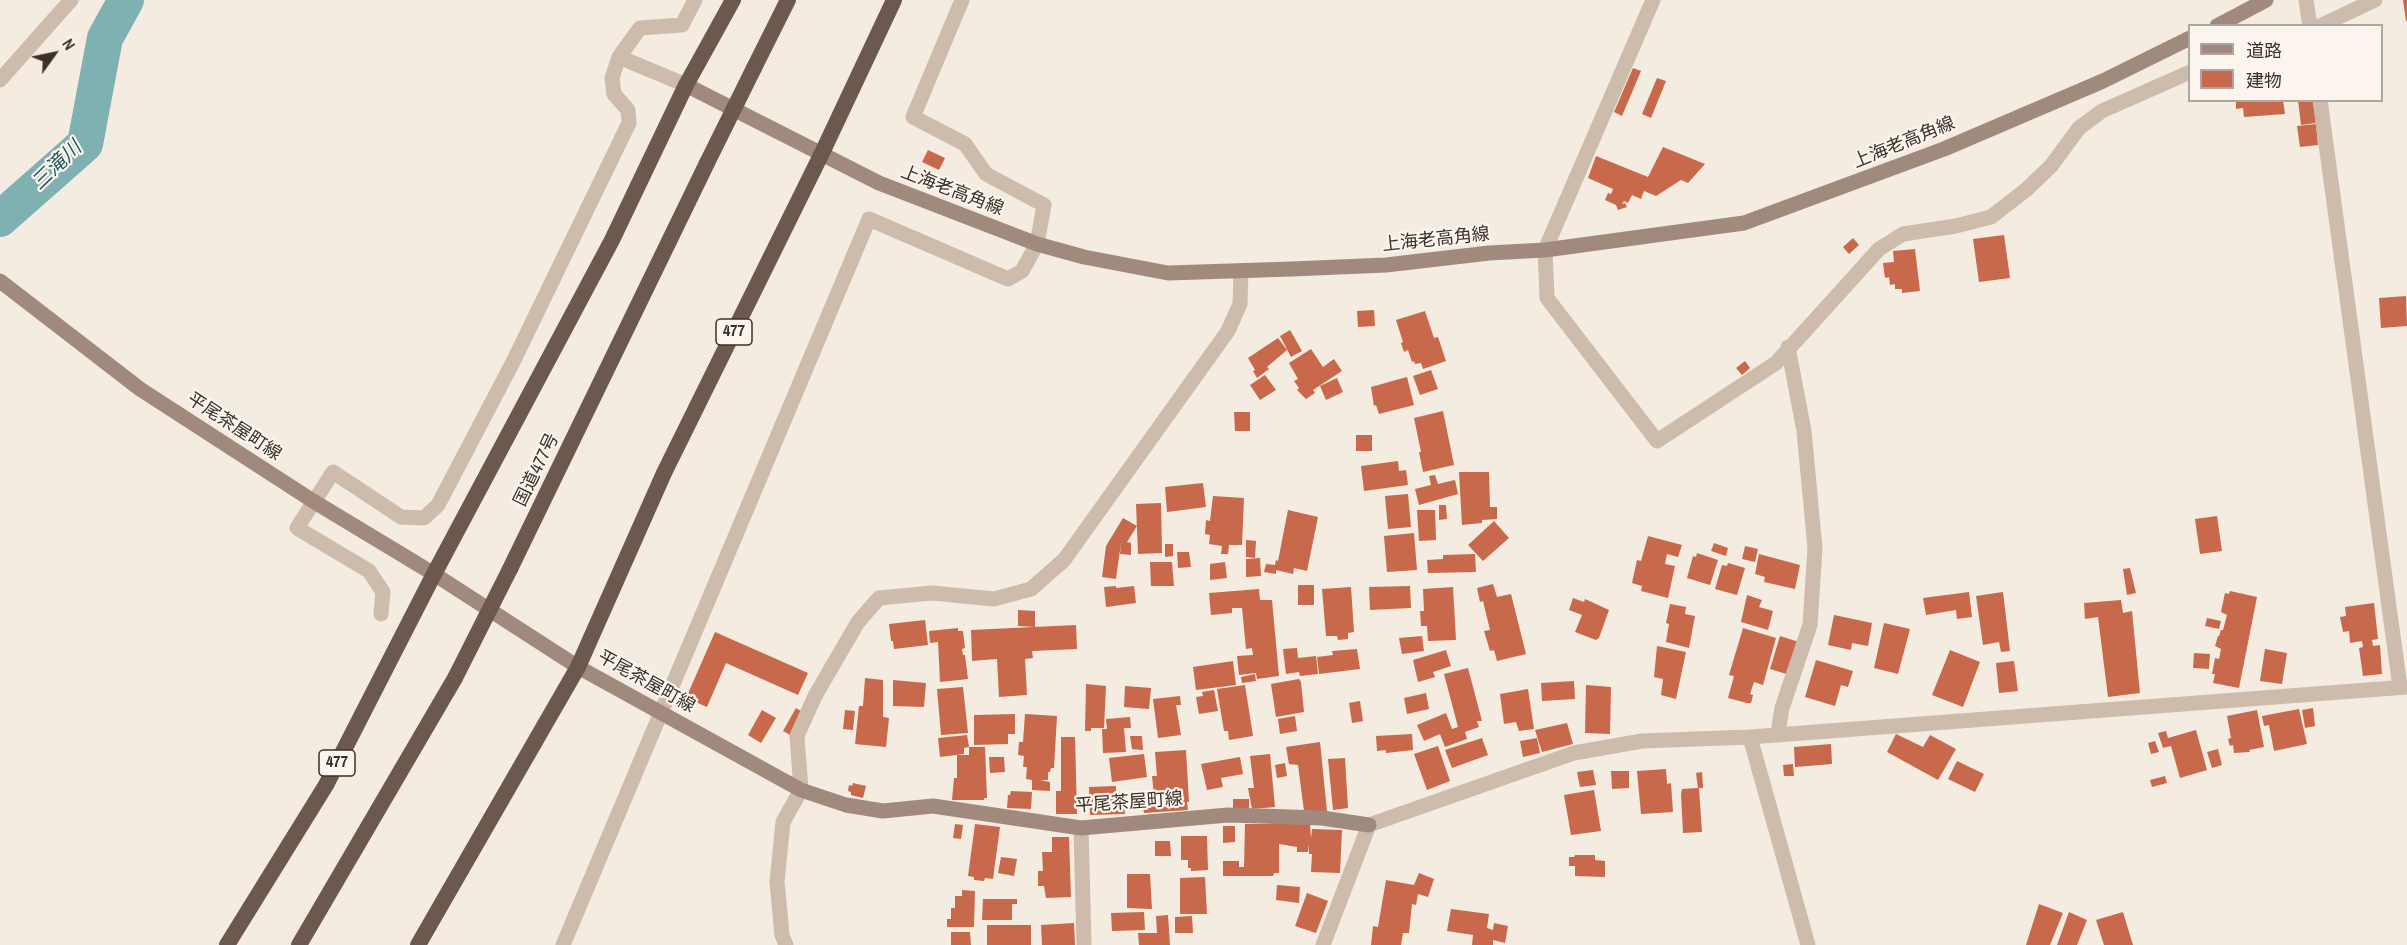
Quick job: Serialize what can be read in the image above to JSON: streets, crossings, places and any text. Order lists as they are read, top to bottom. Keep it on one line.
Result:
{"streets":{"highway":["477","国道477号"],"main road":["上海老高角線","平尾茶屋町線"]},"crossings":[["上海老高角線","477"],["477","平尾茶屋町線"]],"water":["三滝川"],"legend":["道路","建物"],"north":"top right"}
